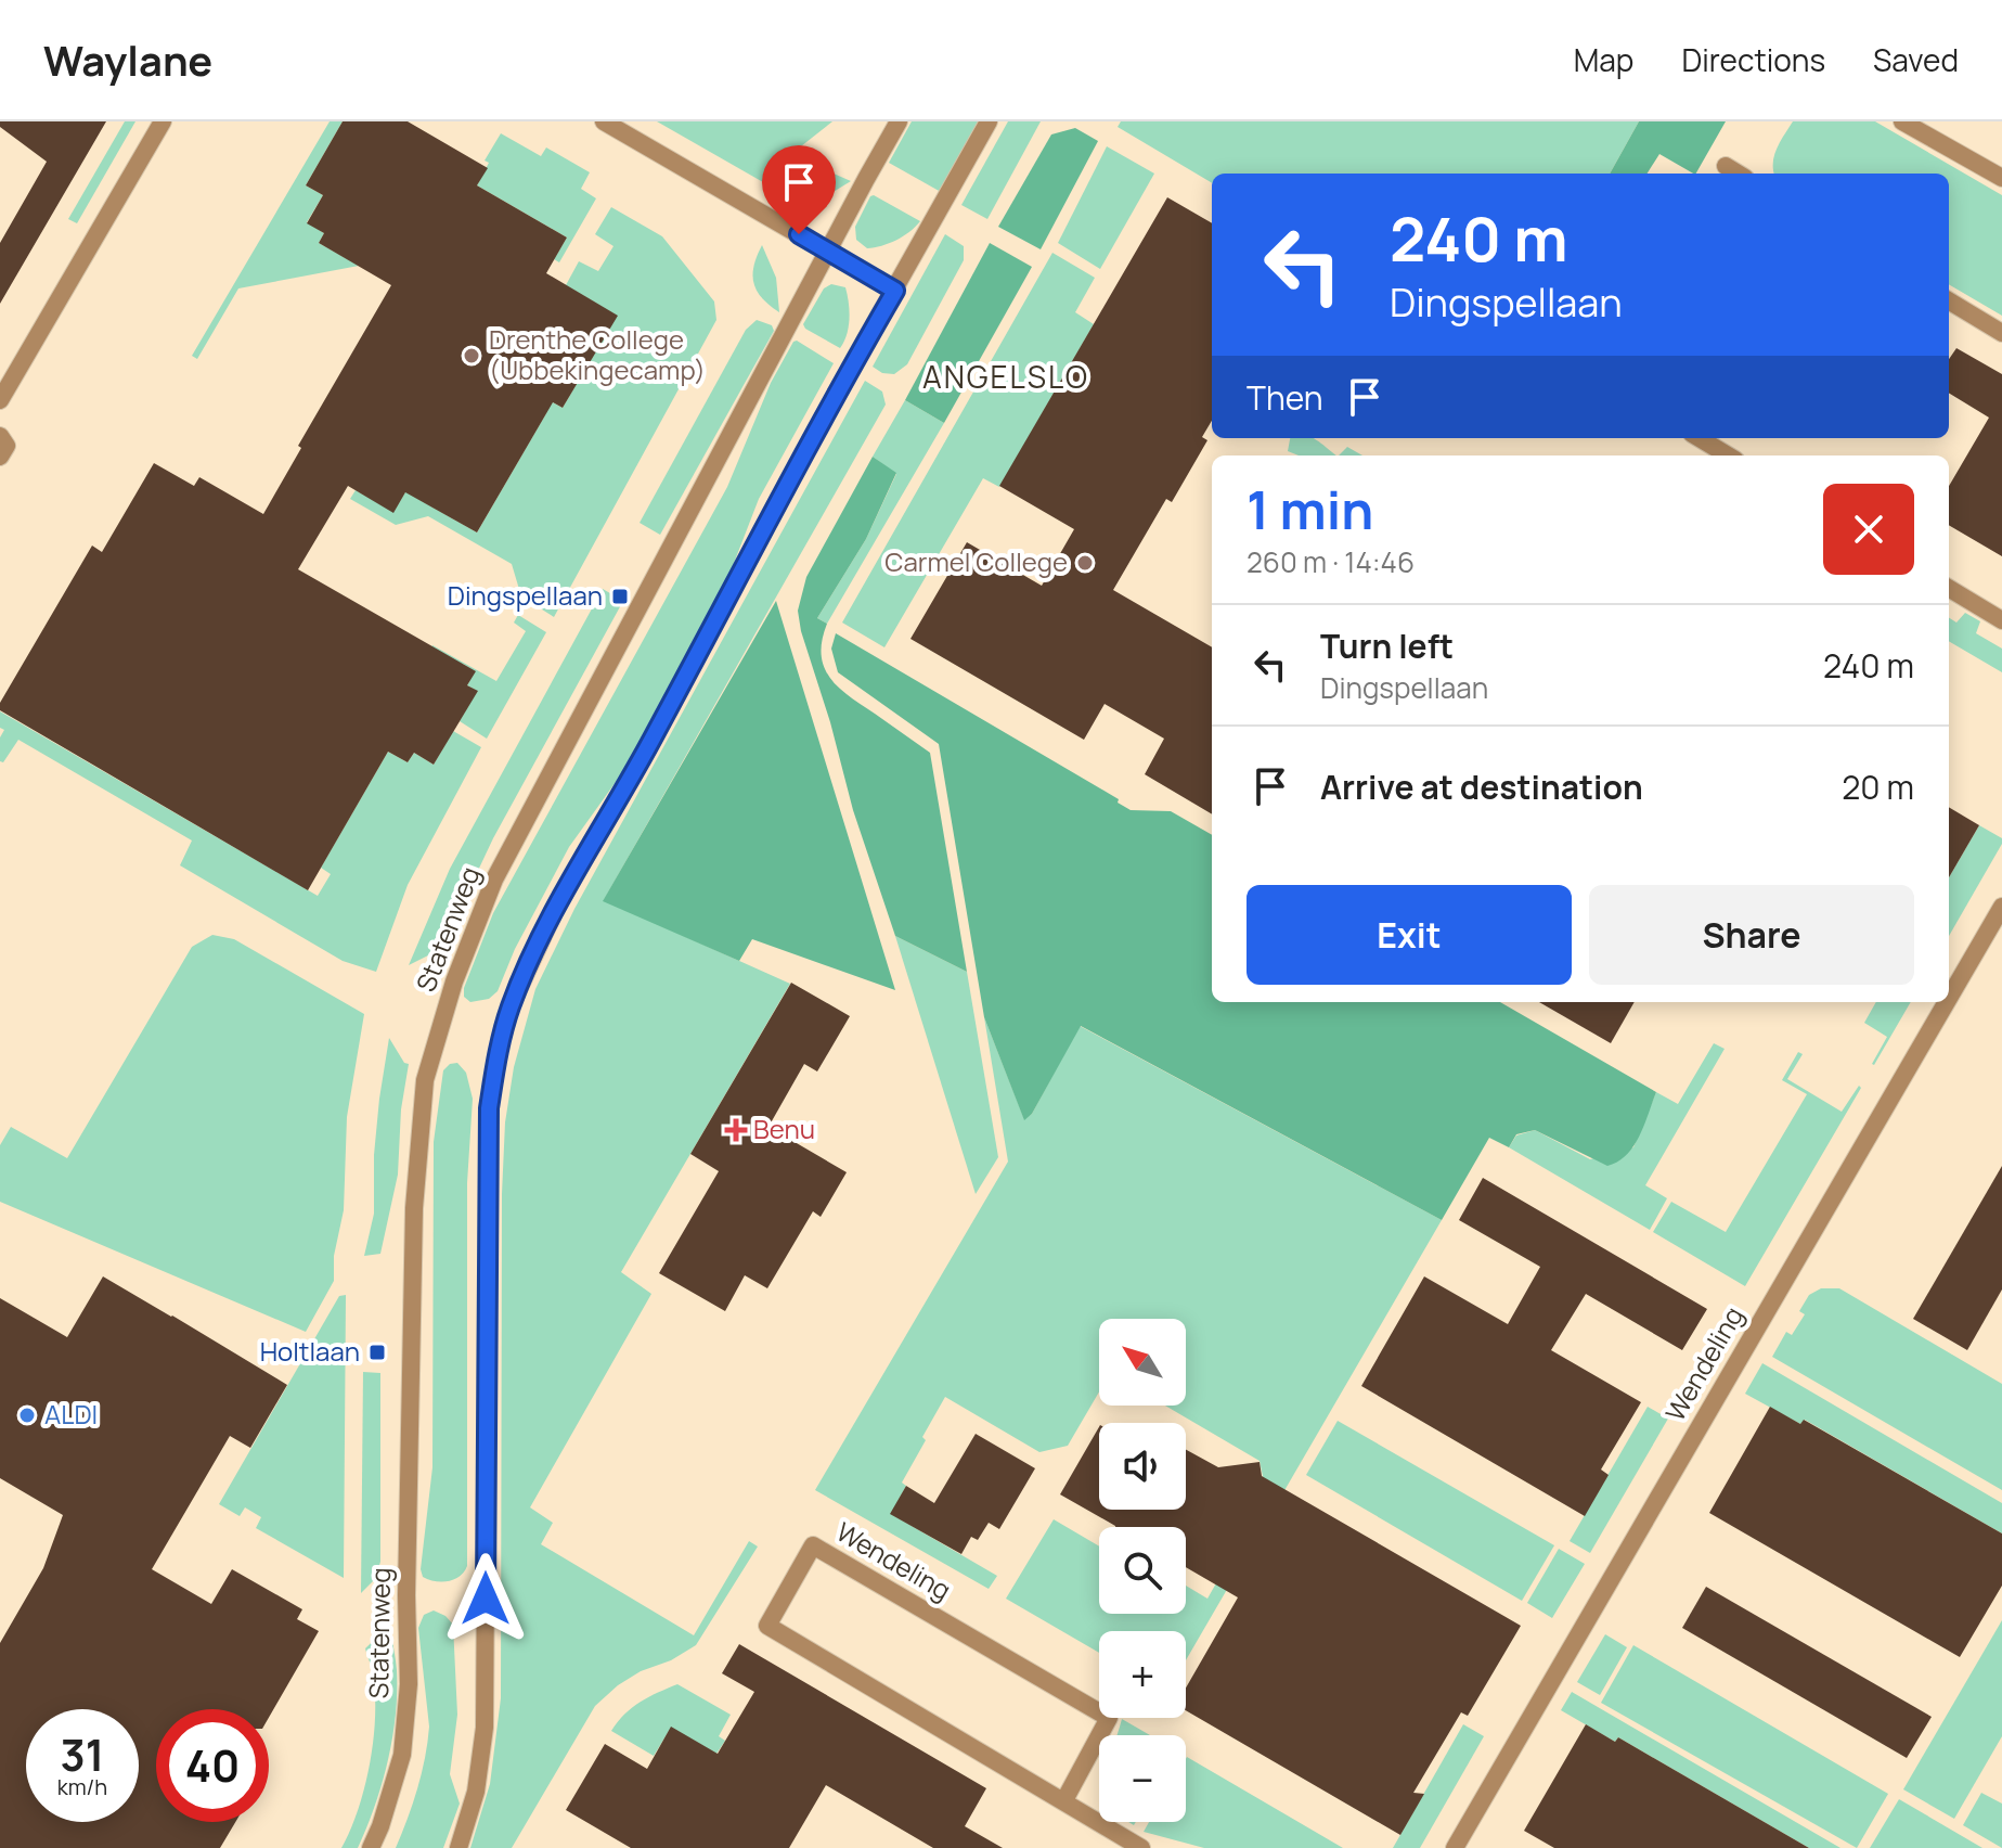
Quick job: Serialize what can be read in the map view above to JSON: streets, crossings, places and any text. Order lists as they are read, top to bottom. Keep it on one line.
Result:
{"streets":{"street":["Statenweg","Wendeling"]},"districts":["ANGELSLO"],"places":{"other":["Drenthe College (Ubbekingecamp)","Carmel College","ALDI"],"transit":["Dingspellaan","Holtlaan"],"health":["Benu"]},"north":"top left","page":{"header":"Waylane","nav":["Map","Directions","Saved"],"turn":["240 m","Dingspellaan"],"then":"Then","heading":["1 min","260 m · 14:46"],"list":[{"name":"Turn left","note":"Dingspellaan","value":"240 m"},{"name":"Arrive at destination","value":"20 m"}],"buttons":["Exit","Share"],"map_buttons":["+","−"],"speed":"31 km/h","limit":"40"}}
